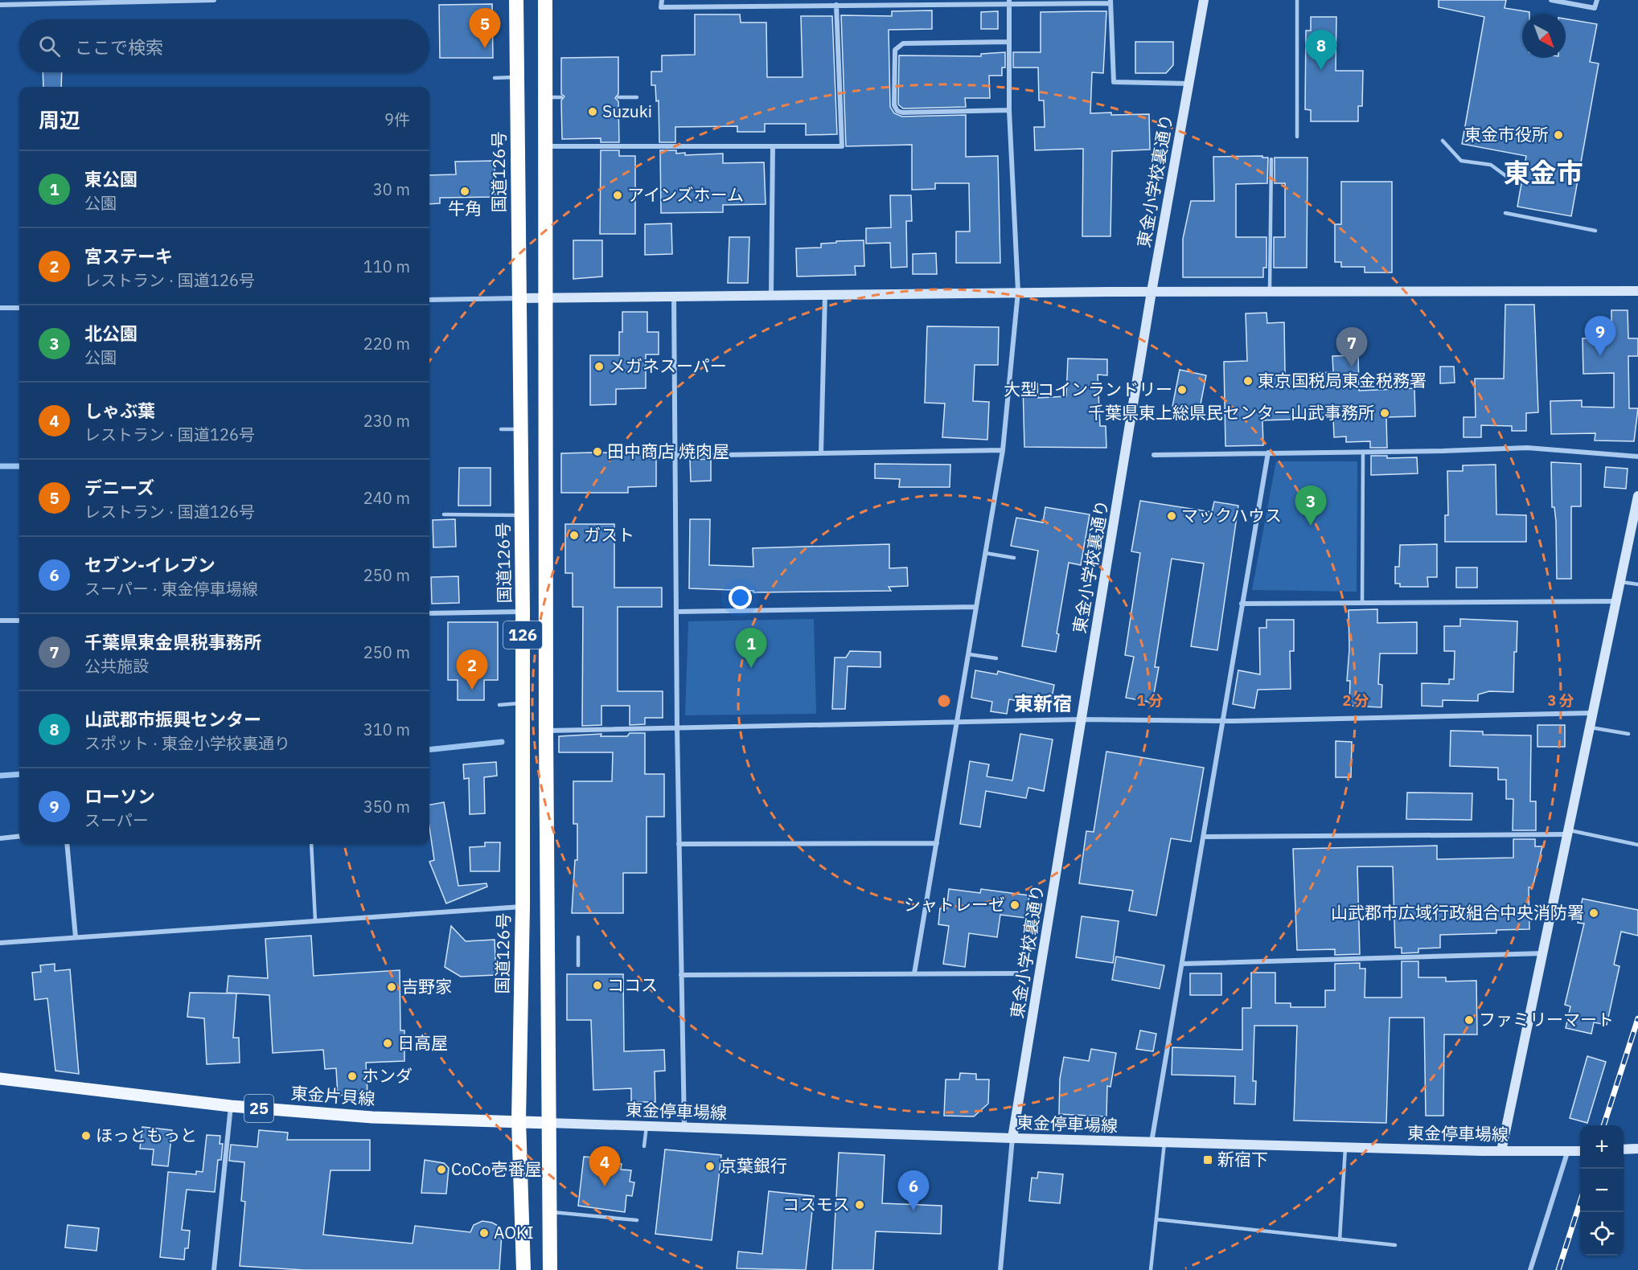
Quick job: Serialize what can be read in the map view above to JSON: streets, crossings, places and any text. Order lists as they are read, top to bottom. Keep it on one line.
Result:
{"streets":{"highway":["国道126号","126"],"main road":["東金片貝線","25"],"street":["東金小学校裏通り","東金停車場線"]},"crossings":[["国道126号","東金片貝線"],["東金小学校裏通り","東金停車場線"],["126","東金片貝線"],["126","東金停車場線"],["東金片貝線","東金停車場線"]],"districts":["東金市","東新宿"],"places":{"other":["Suzuki","東金市役所","牛角","アインズホーム","メガネスーパー","東京国税局東金税務署","大型コインランドリー","千葉県東上総県民センター山武事務所","田中商店 焼肉屋","マックハウス","ガスト","シャトレーゼ","山武郡市広域行政組合中央消防署","ココス","吉野家","ファミリーマート","日高屋","ホンダ","ほっともっと","京葉銀行","CoCo壱番屋","コスモス","AOKI"],"transit":["新宿下"]},"north":"bottom right","page":{"pins":["5","8","9","7","3","1","2","4","6"],"search":"ここで検索","heading":["周辺","9件"],"list":[{"mark":"1","name":"東公園","note":"公園","value":"30 m"},{"mark":"2","name":"宮ステーキ","note":"レストラン · 国道126号","value":"110 m"},{"mark":"3","name":"北公園","note":"公園","value":"220 m"},{"mark":"4","name":"しゃぶ葉","note":"レストラン · 国道126号","value":"230 m"},{"mark":"5","name":"デニーズ","note":"レストラン · 国道126号","value":"240 m"},{"mark":"6","name":"セブン-イレブン","note":"スーパー · 東金停車場線","value":"250 m"},{"mark":"7","name":"千葉県東金県税事務所","note":"公共施設","value":"250 m"},{"mark":"8","name":"山武郡市振興センター","note":"スポット · 東金小学校裏通り","value":"310 m"},{"mark":"9","name":"ローソン","note":"スーパー","value":"350 m"}],"map_buttons":["+","−"]},"rings":["1 分","2 分","3 分"]}
